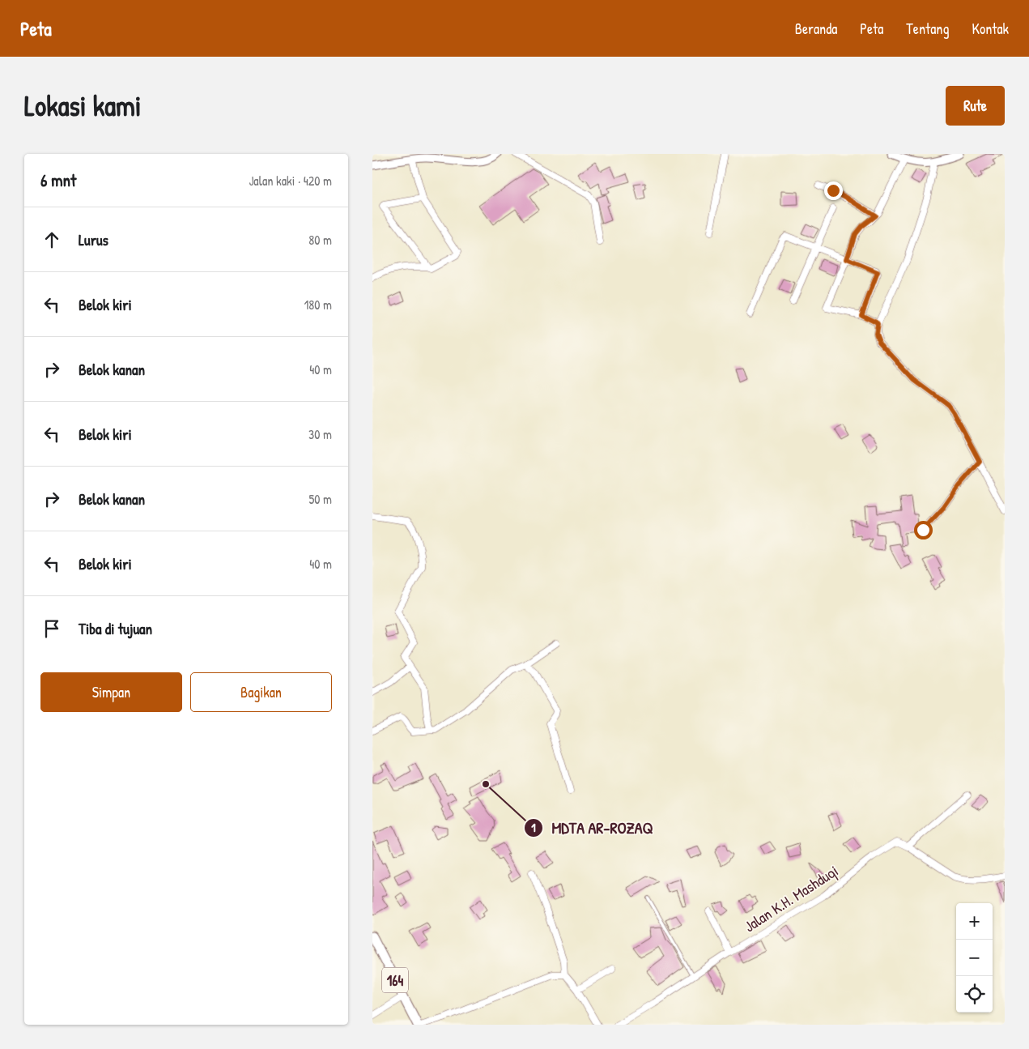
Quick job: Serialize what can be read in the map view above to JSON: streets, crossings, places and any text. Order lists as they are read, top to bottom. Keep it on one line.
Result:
{"streets":{"main road":["164"],"street":["Jalan K.H. Mashduqi"]},"places":["MDTA AR-ROZAQ"],"page":{"header":"Peta","nav":["Beranda","Peta","Tentang","Kontak"],"buttons":["Rute",["Simpan","Bagikan"]],"title":"Lokasi kami","heading":["6 mnt","Jalan kaki · 420 m"],"list":[["Lurus","80 m"],["Belok kiri","180 m"],["Belok kanan","40 m"],["Belok kiri","30 m"],["Belok kanan","50 m"],["Belok kiri","40 m"],"Tiba di tujuan"],"map_buttons":["+","−"]}}
